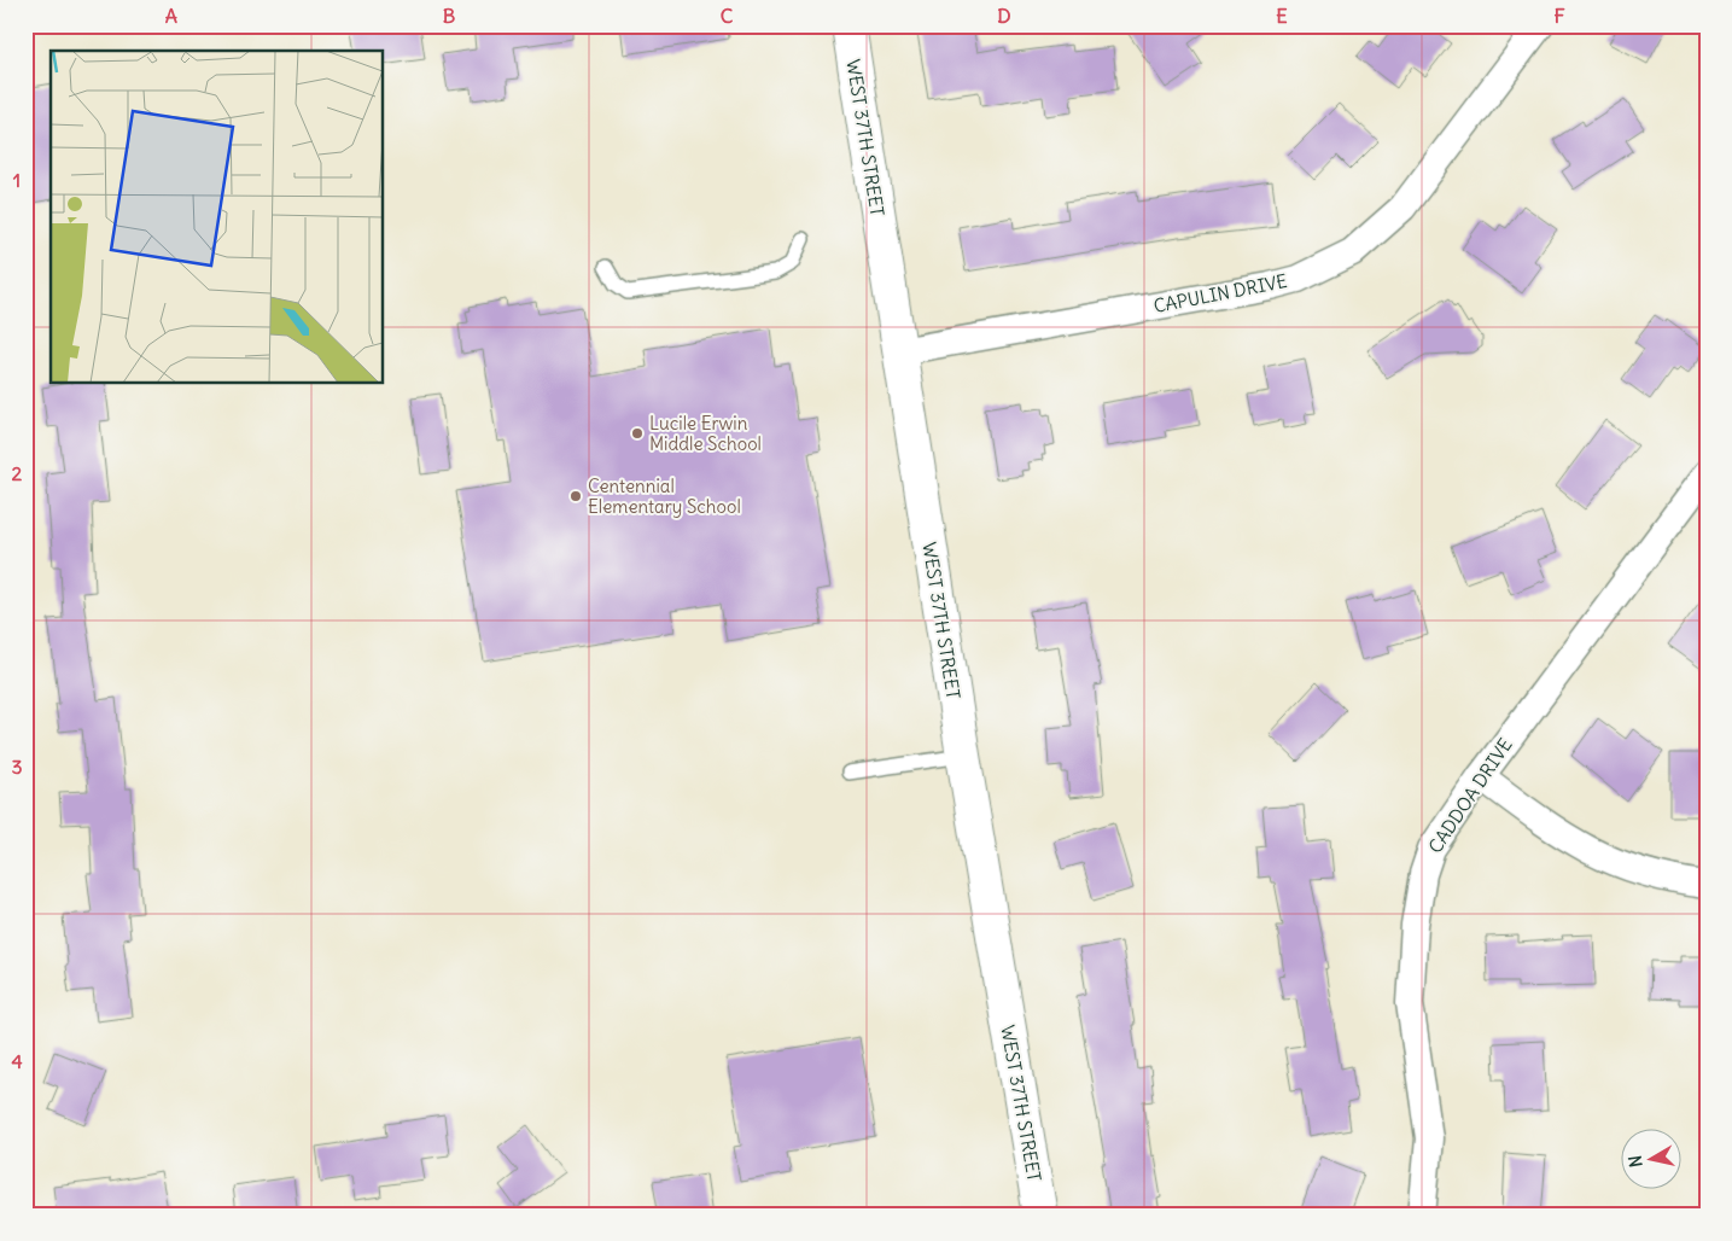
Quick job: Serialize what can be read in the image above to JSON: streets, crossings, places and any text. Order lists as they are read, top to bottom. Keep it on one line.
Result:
{"streets":{"street":["WEST 37TH STREET","CAPULIN DRIVE","CADDOA DRIVE"]},"crossings":[["WEST 37TH STREET","CAPULIN DRIVE"]],"places":["Lucile Erwin Middle School","Centennial Elementary School"],"north":"left","grid":{"columns":["A","B","C","D","E","F"],"rows":["1","2","3","4"]}}
